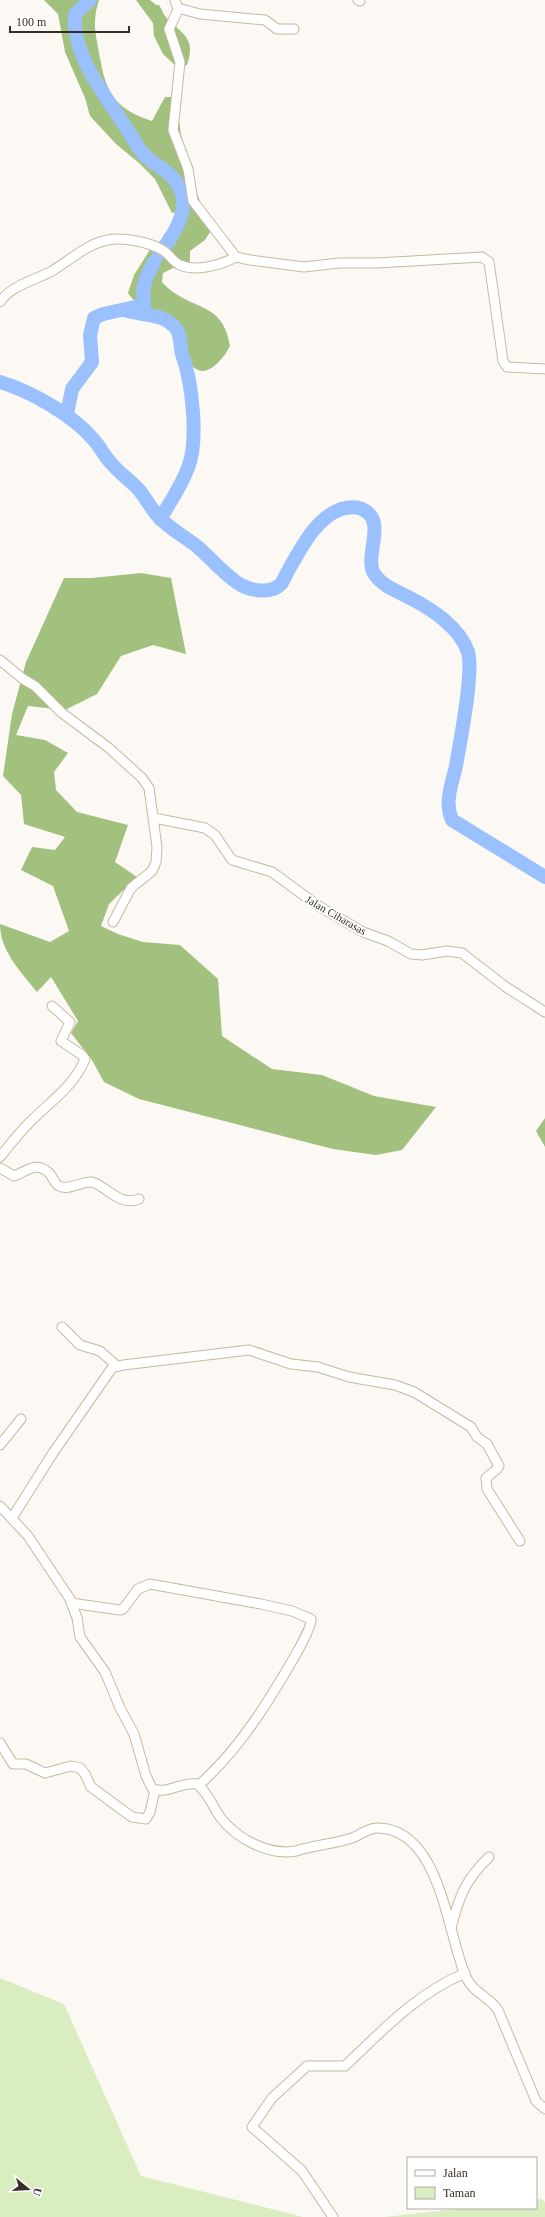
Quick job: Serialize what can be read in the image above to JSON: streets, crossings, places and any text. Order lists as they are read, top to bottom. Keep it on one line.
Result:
{"streets":{"street":["Jalan Ciharasas"]},"legend":["Jalan","Taman"],"scale_bar":"100 m","north":"right"}
